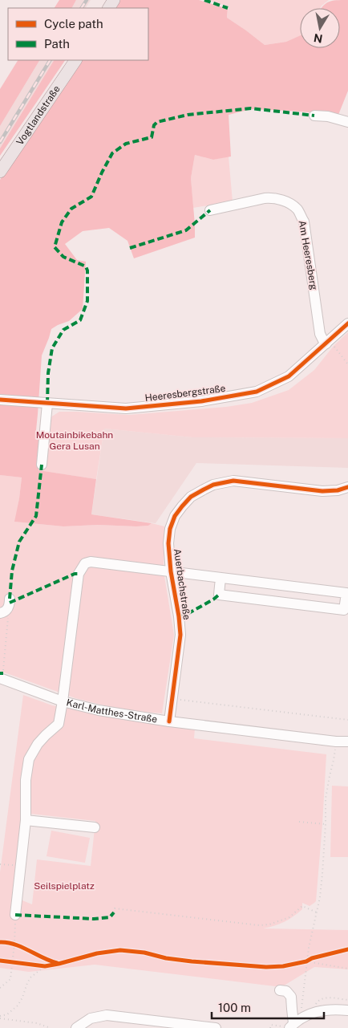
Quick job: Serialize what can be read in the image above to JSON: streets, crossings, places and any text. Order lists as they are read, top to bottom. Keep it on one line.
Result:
{"streets":{"main road":["Vogtlandstraße"],"street":["Am Heeresberg","Heeresbergstraße","Auerbachstraße","Karl-Matthes-Straße"]},"crossings":[["Am Heeresberg","Heeresbergstraße"],["Auerbachstraße","Karl-Matthes-Straße"]],"parks":["Moutainbikebahn Gera Lusan","Seilspielplatz"],"legend":["Cycle path","Path"],"scale_bar":"100 m","north":"bottom"}
